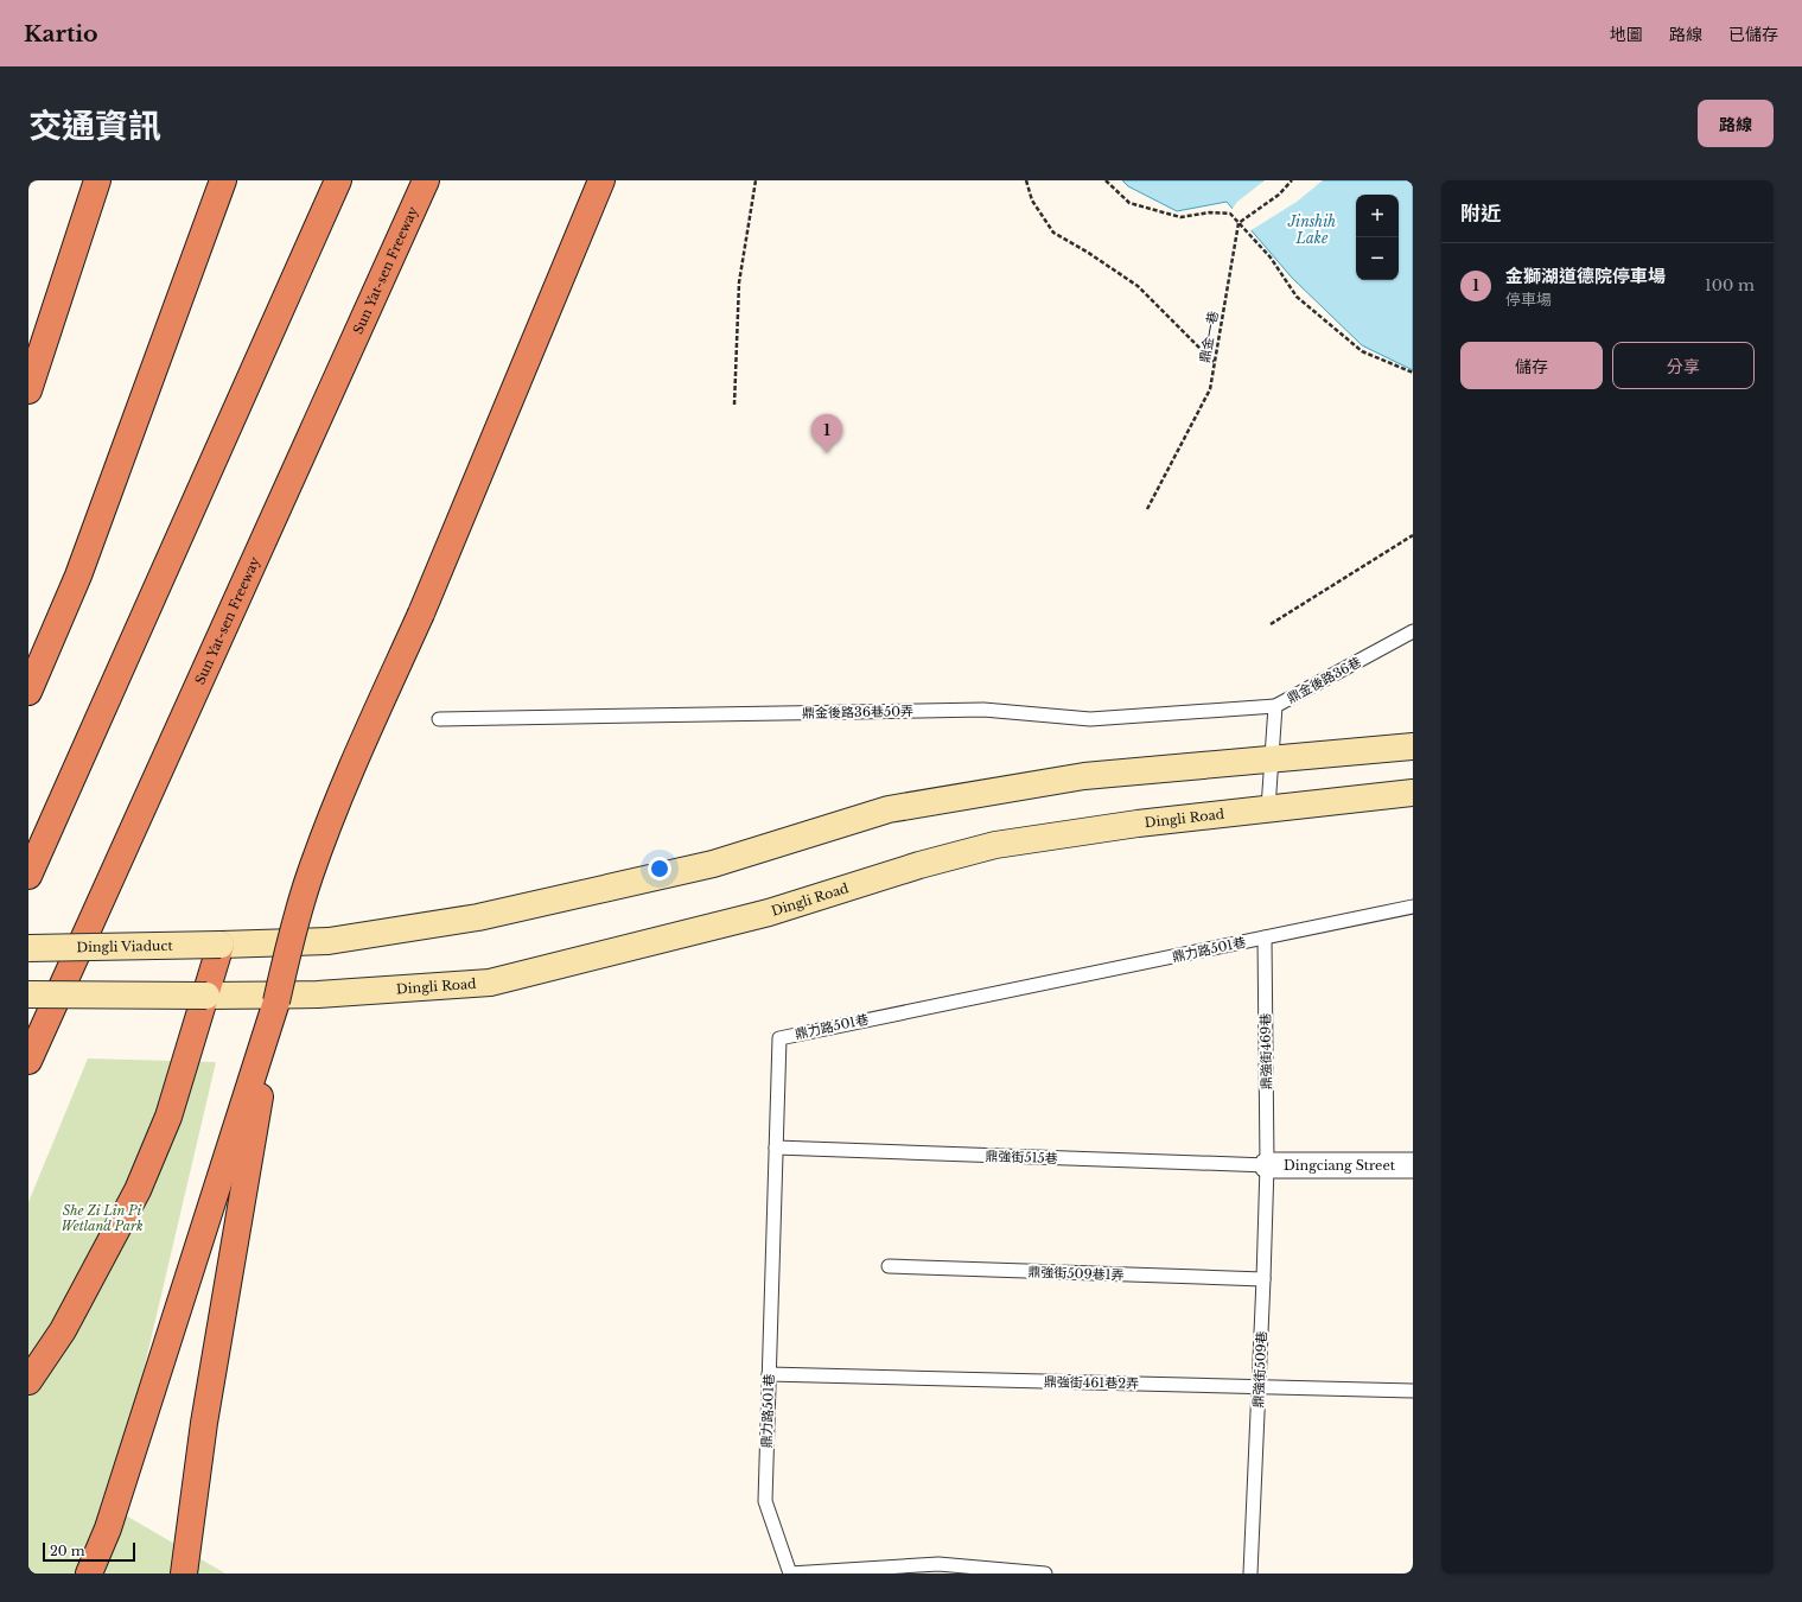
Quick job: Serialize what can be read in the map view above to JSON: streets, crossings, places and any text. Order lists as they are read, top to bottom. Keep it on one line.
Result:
{"streets":{"highway":["Sun Yat-sen Freeway"],"street":["Dingli Road","Dingli Viaduct","Dingciang Street"],"lane":["鼎金後路36巷","鼎金後路36巷50弄","鼎力路501巷","鼎強街469巷","鼎強街515巷","鼎強街509巷1弄","鼎強街509巷","鼎強街461巷2弄"],"path":["鼎金一巷"]},"crossings":[["鼎金後路36巷","鼎金後路36巷50弄"],["鼎金後路36巷","Dingli Road"],["鼎力路501巷","鼎強街469巷"],["鼎力路501巷","鼎強街515巷"],["鼎力路501巷","鼎強街461巷2弄"],["鼎強街469巷","鼎強街515巷"],["鼎強街469巷","Dingciang Street"],["鼎強街469巷","鼎強街509巷"],["鼎強街515巷","Dingciang Street"],["鼎強街515巷","鼎強街509巷"],["Dingciang Street","鼎強街509巷"],["鼎強街509巷1弄","鼎強街509巷"],["鼎強街509巷","鼎強街461巷2弄"]],"water":["Jinshih Lake"],"parks":["She Zi Lin Pi Wetland Park"],"scale_bar":"20 m","page":{"header":"Kartio","nav":["地圖","路線","已儲存"],"title":"交通資訊","buttons":["路線",["儲存","分享"]],"heading":"附近","map_buttons":["+","−"],"list":[{"mark":"1","name":"金獅湖道德院停車場","note":"停車場","value":"100 m"}],"pins":"1","scale":"20 m"}}
